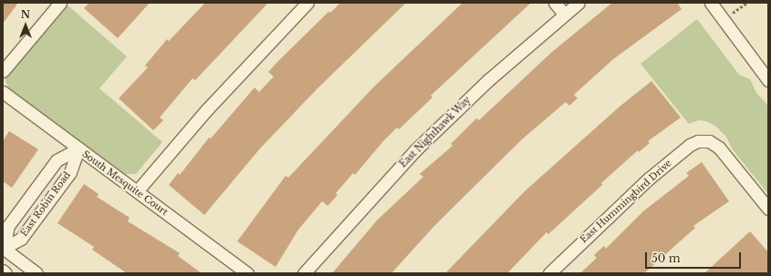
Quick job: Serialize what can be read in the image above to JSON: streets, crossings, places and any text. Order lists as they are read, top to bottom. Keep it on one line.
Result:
{"streets":{"street":["East Nighthawk Way","South Mesquite Court","East Hummingbird Drive","East Robin Road"]},"crossings":[["South Mesquite Court","East Robin Road"]],"scale_bar":"50 m","north":"top"}
